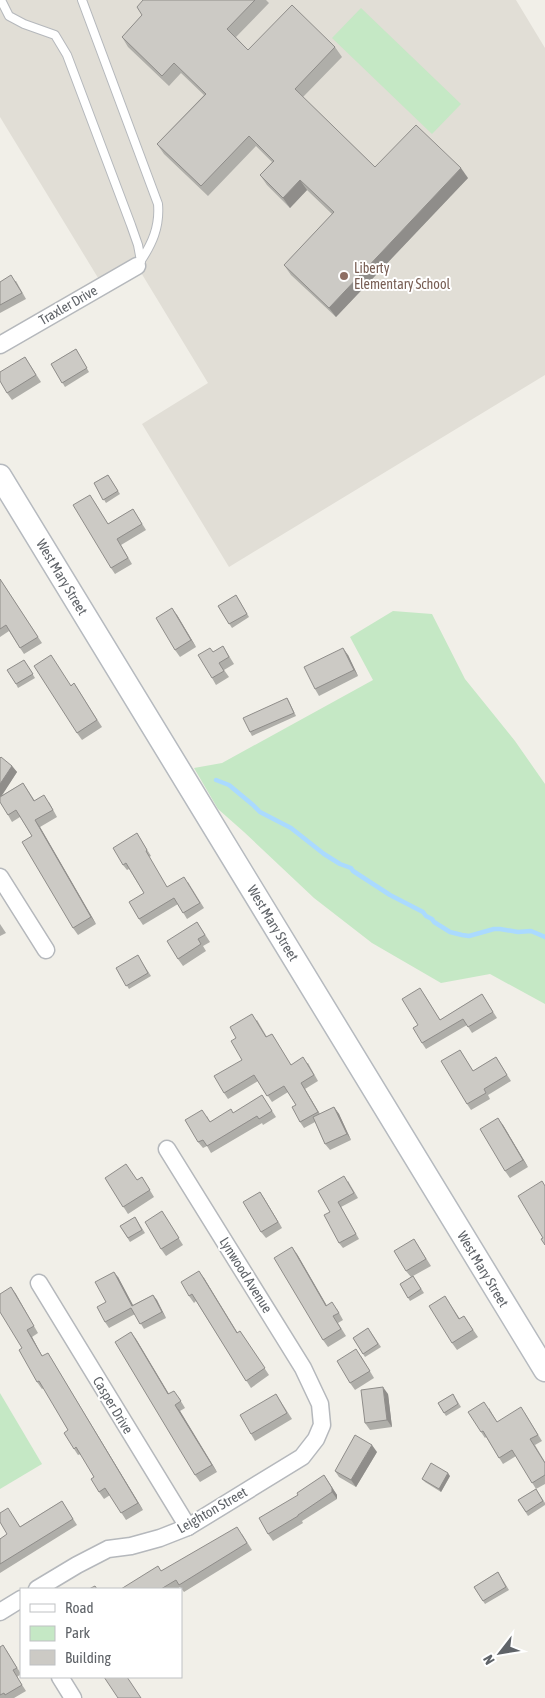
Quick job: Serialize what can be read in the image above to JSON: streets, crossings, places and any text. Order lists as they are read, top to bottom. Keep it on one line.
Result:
{"streets":{"main road":["West Mary Street"],"street":["Traxler Drive","Lynwood Avenue","Casper Drive","Leighton Street"]},"crossings":[["Lynwood Avenue","Leighton Street"],["Casper Drive","Leighton Street"]],"places":["Liberty Elementary School"],"legend":["Road","Park","Building"],"north":"bottom left"}
